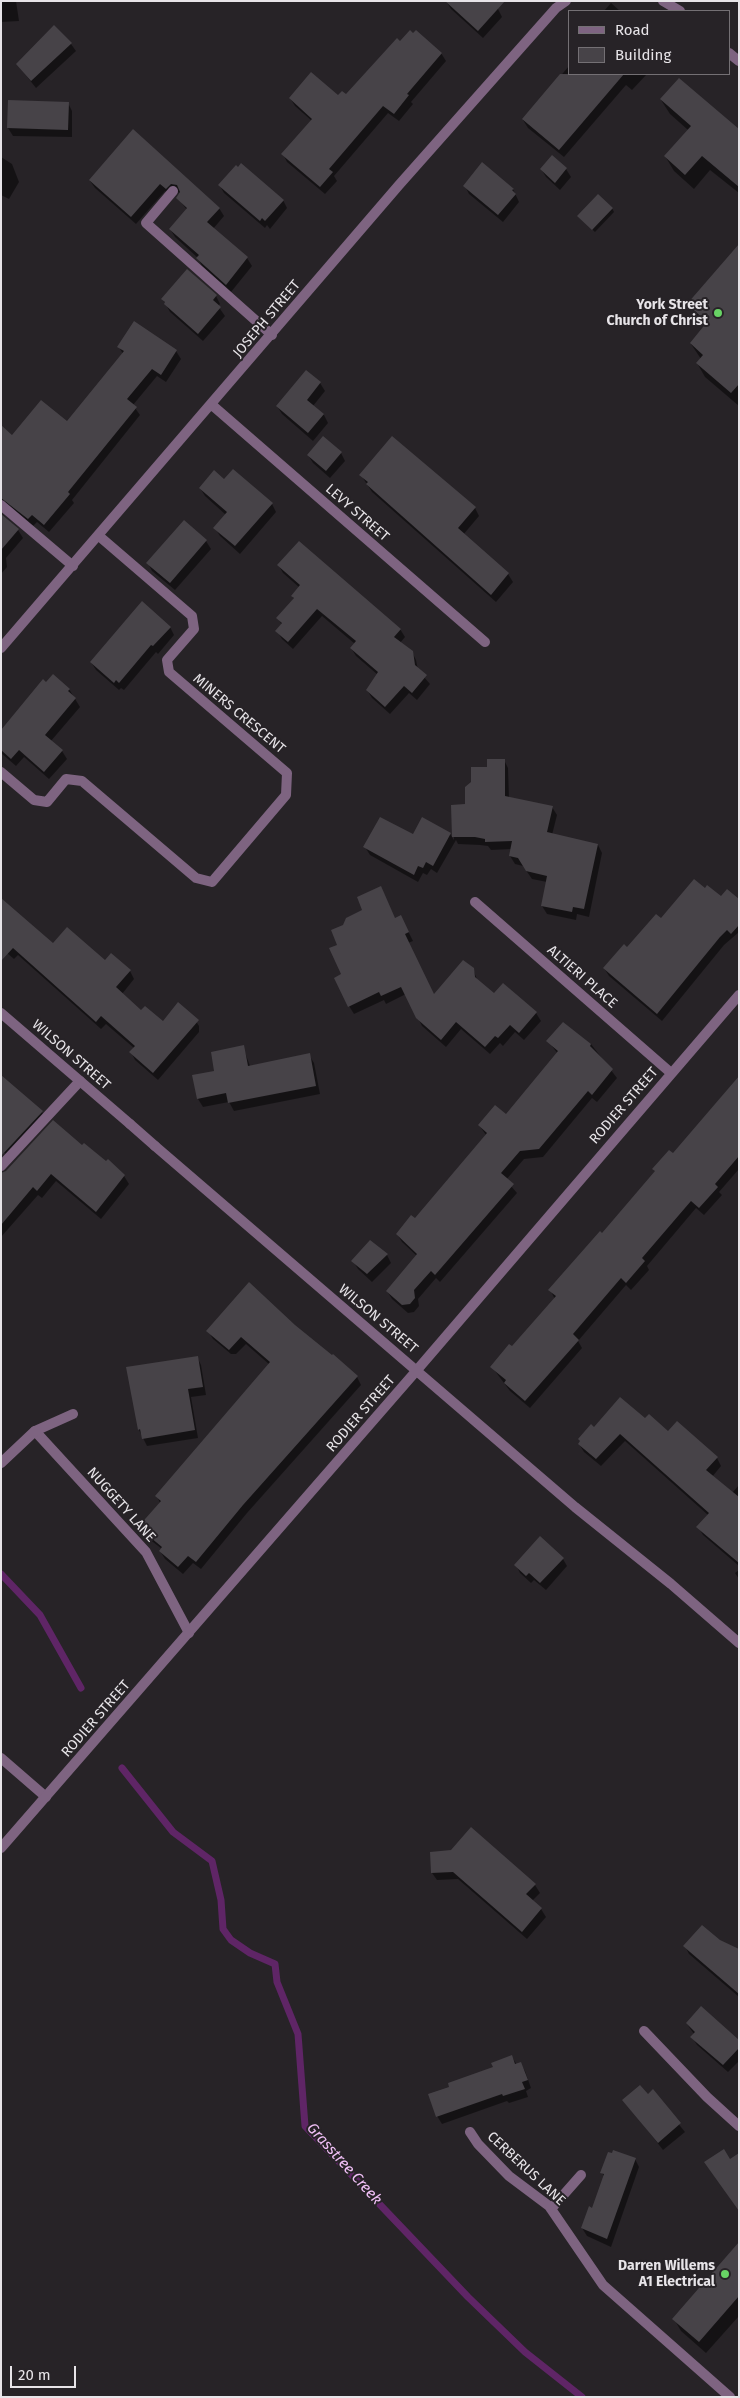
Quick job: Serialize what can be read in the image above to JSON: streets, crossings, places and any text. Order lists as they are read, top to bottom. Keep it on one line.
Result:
{"streets":{"street":["JOSEPH STREET","LEVY STREET","MINERS CRESCENT","ALTIERI PLACE","WILSON STREET","RODIER STREET","NUGGETY LANE","CERBERUS LANE"]},"crossings":[["JOSEPH STREET","LEVY STREET"],["JOSEPH STREET","MINERS CRESCENT"],["ALTIERI PLACE","RODIER STREET"],["WILSON STREET","RODIER STREET"],["RODIER STREET","NUGGETY LANE"]],"water":["Grasstree Creek"],"places":["York Street Church of Christ","Darren Willems A1 Electrical"],"legend":["Road","Building"],"scale_bar":"20 m"}
